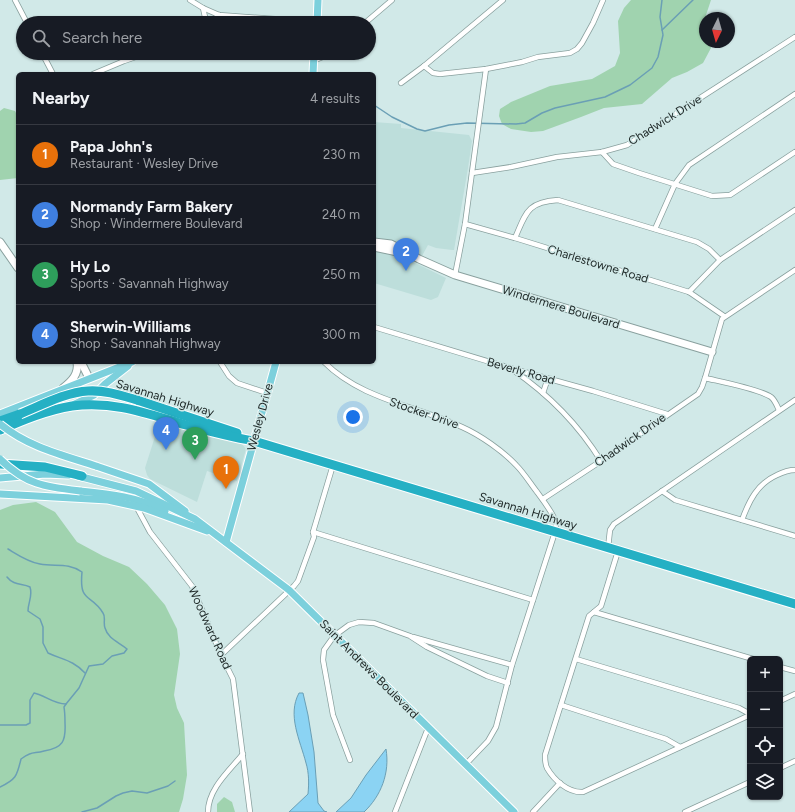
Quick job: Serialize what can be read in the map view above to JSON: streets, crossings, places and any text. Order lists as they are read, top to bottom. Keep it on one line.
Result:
{"streets":{"highway":["Savannah Highway"],"main road":["Wesley Drive","Saint Andrews Boulevard"],"street":["Chadwick Drive","Charlestowne Road","Windermere Boulevard","Beverly Road","Stocker Drive","Woodward Road"]},"crossings":[["Chadwick Drive","Charlestowne Road"],["Chadwick Drive","Windermere Boulevard"],["Chadwick Drive","Beverly Road"],["Chadwick Drive","Stocker Drive"],["Savannah Highway","Stocker Drive"],["Savannah Highway","Wesley Drive"],["Wesley Drive","Saint Andrews Boulevard"],["Woodward Road","Saint Andrews Boulevard"]],"north":"bottom","page":{"search":"Search here","heading":["Nearby","4 results"],"list":[{"mark":"1","name":"Papa John's","note":"Restaurant · Wesley Drive","value":"230 m"},{"mark":"2","name":"Normandy Farm Bakery","note":"Shop · Windermere Boulevard","value":"240 m"},{"mark":"3","name":"Hy Lo","note":"Sports · Savannah Highway","value":"250 m"},{"mark":"4","name":"Sherwin-Williams","note":"Shop · Savannah Highway","value":"300 m"}],"pins":["2","4","3","1"],"map_buttons":["+","−"]}}
